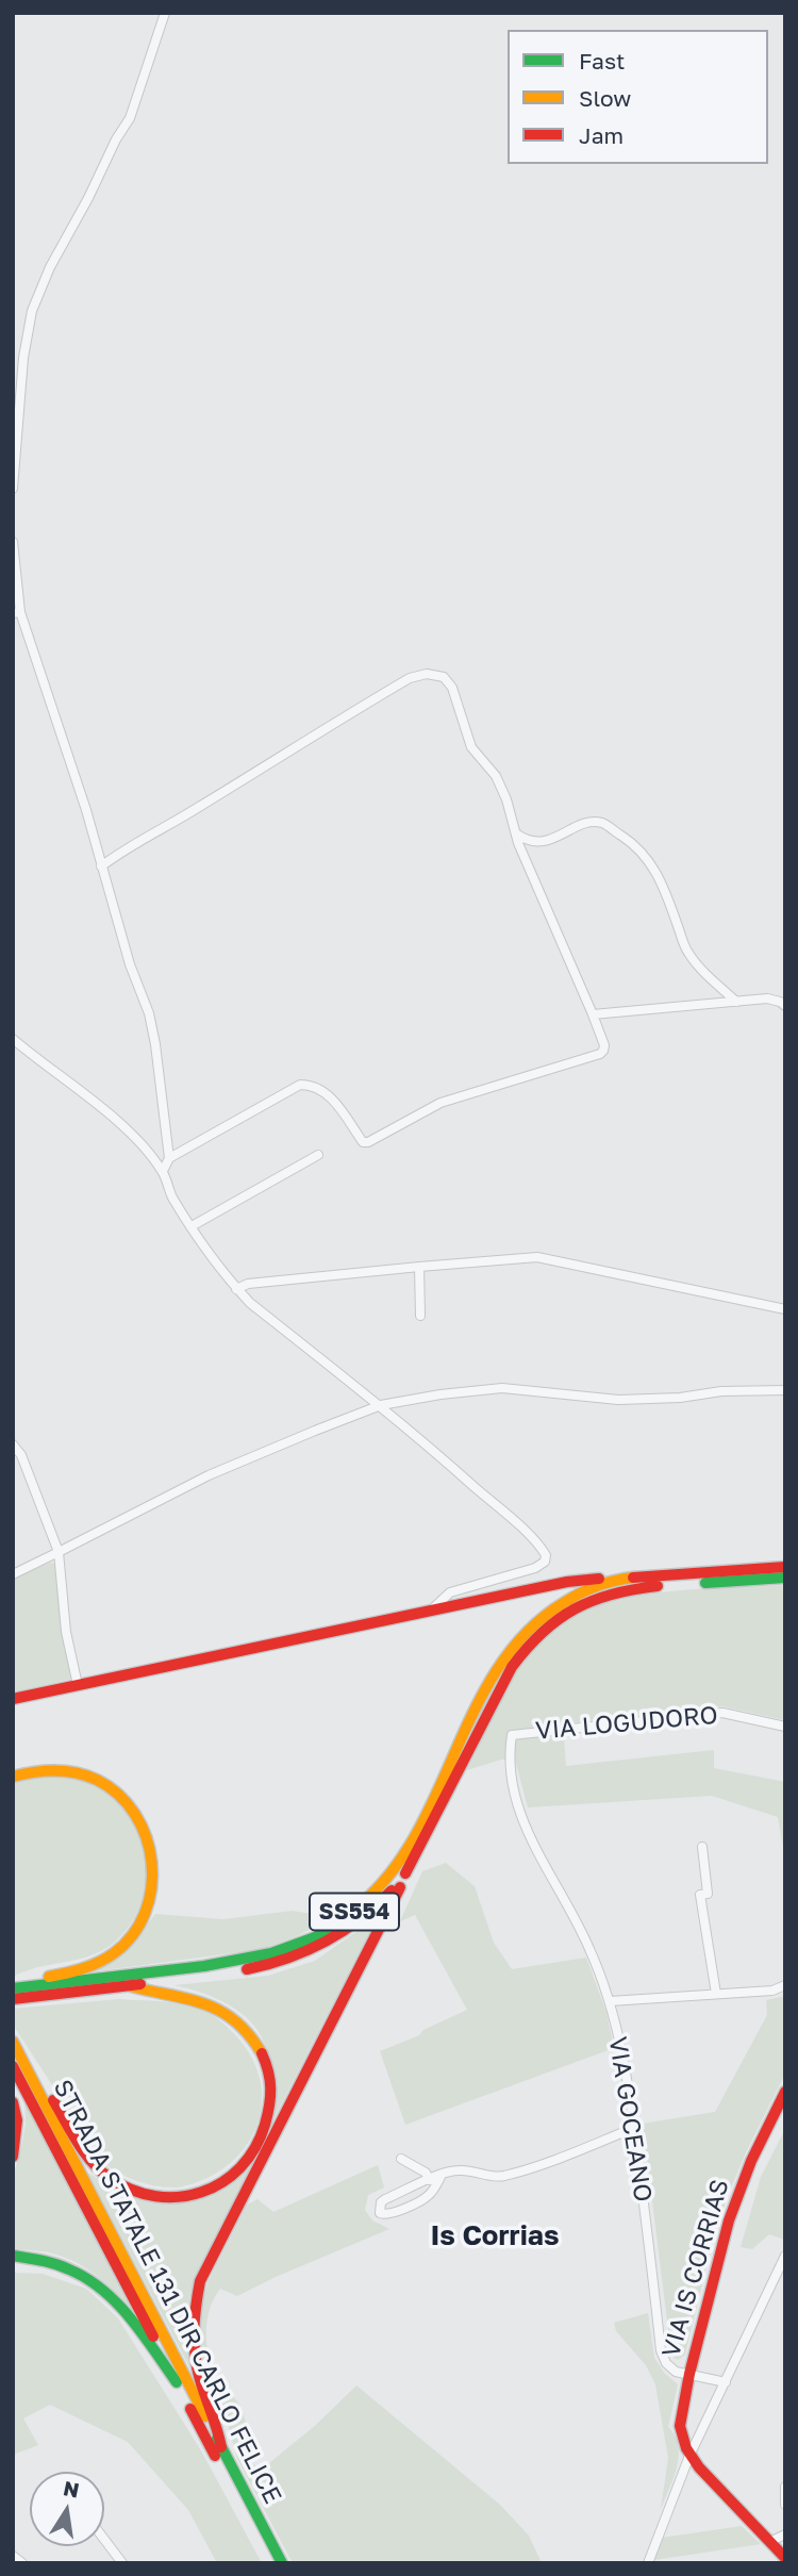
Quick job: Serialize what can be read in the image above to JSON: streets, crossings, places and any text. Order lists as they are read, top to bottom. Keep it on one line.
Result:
{"streets":{"main road":["SS554","VIA IS CORRIAS","STRADA STATALE 131 DIR CARLO FELICE"],"street":["VIA LOGUDORO","VIA GOCEANO"]},"crossings":[["VIA LOGUDORO","VIA GOCEANO"],["VIA GOCEANO","VIA IS CORRIAS"]],"districts":["Is Corrias"],"legend":["Fast","Slow","Jam"],"north":"top"}
